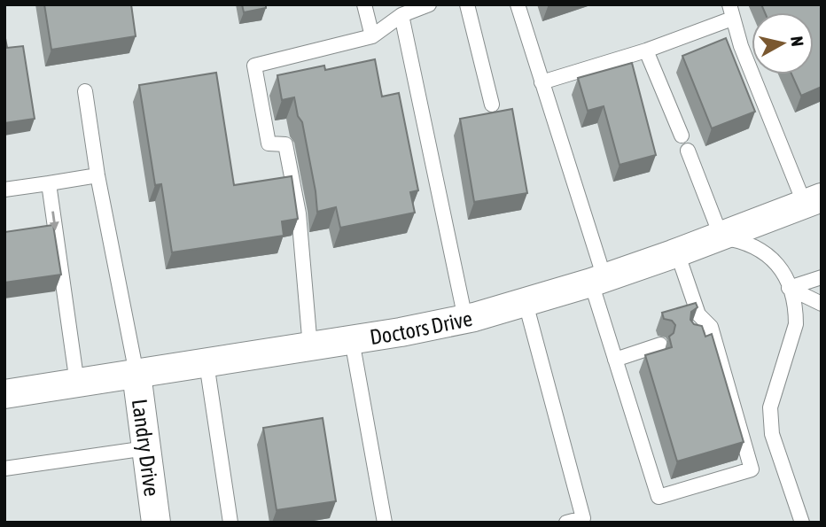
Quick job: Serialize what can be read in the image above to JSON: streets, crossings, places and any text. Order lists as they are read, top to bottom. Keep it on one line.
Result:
{"streets":{"street":["Doctors Drive","Landry Drive"]},"crossings":[["Doctors Drive","Landry Drive"]],"north":"right"}
